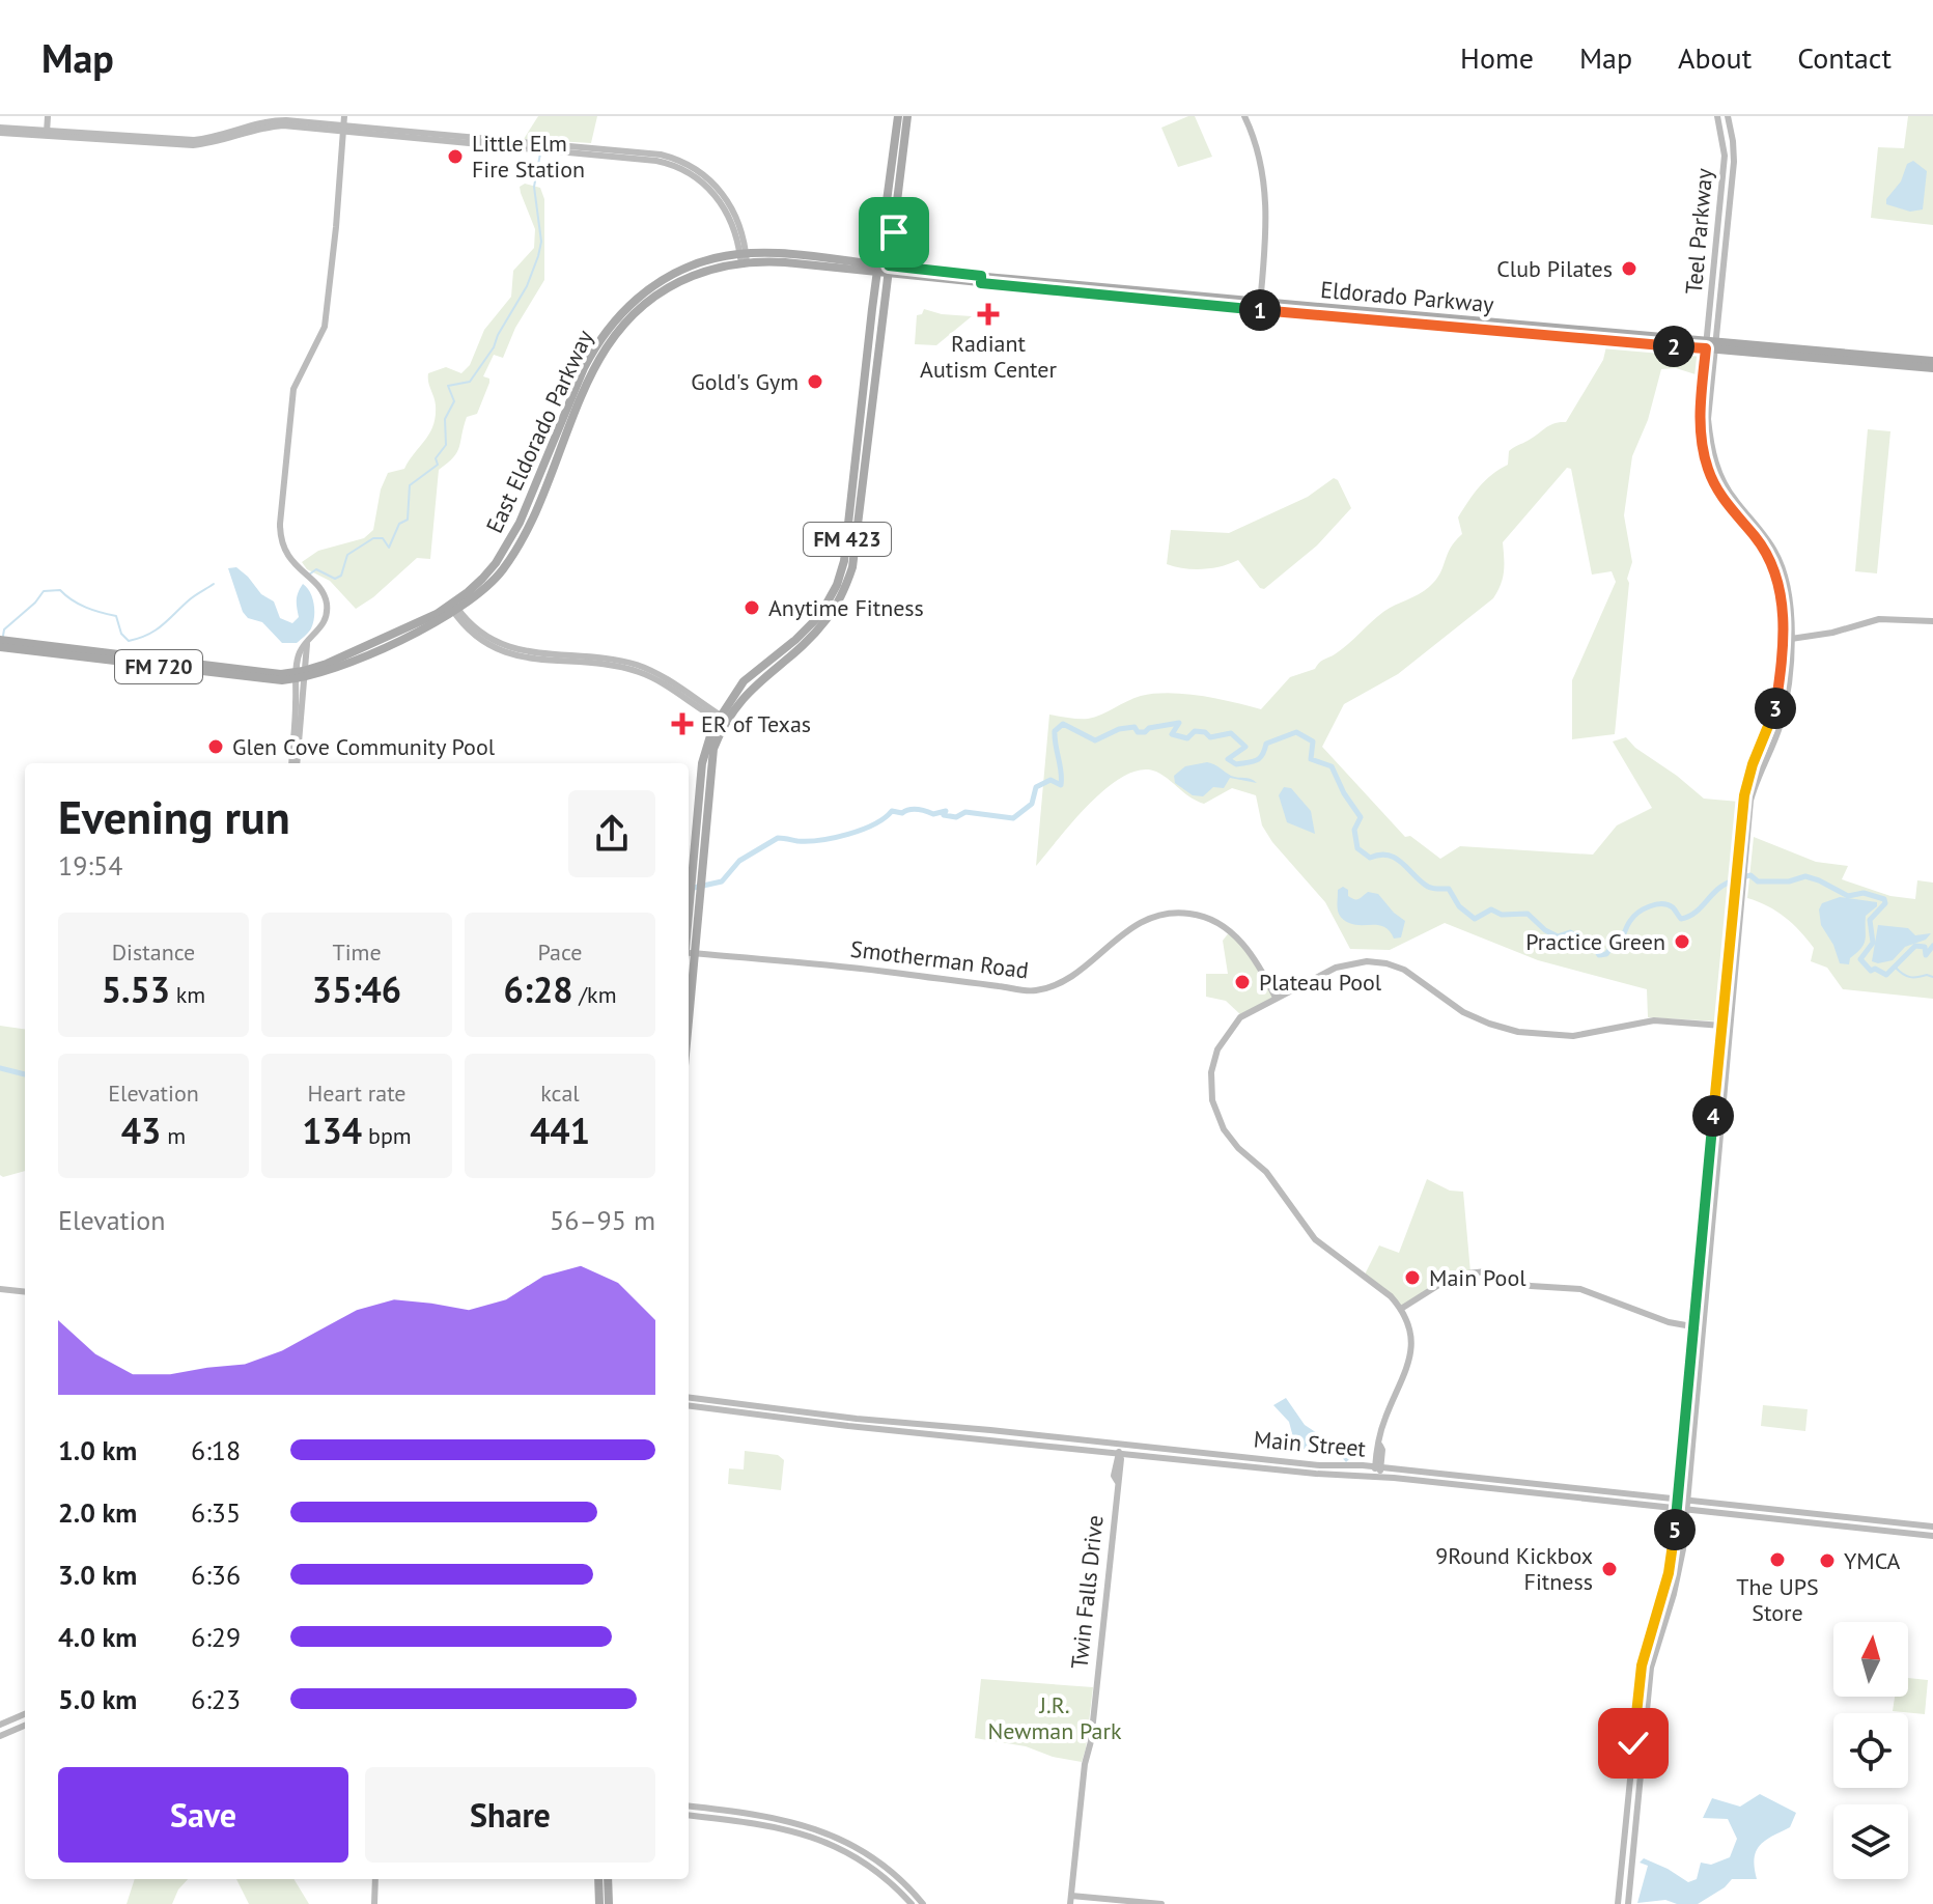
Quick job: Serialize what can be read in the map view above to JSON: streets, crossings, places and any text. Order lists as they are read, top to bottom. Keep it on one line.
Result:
{"streets":{"main road":["Teel Parkway","Eldorado Parkway","East Eldorado Parkway","FM 423","FM 720","Smotherman Road","Main Street","Twin Falls Drive"]},"crossings":[["Teel Parkway","Eldorado Parkway"],["Teel Parkway","Main Street"],["Eldorado Parkway","East Eldorado Parkway"],["Eldorado Parkway","FM 423"],["East Eldorado Parkway","FM 423"],["FM 423","Smotherman Road"],["Main Street","Twin Falls Drive"]],"parks":["J.R. Newman Park"],"places":{"other":["Little Elm Fire Station","Club Pilates","Gold's Gym","Anytime Fitness","Glen Cove Community Pool","Practice Green","Plateau Pool","Main Pool","The UPS Store","YMCA","9Round Kickbox Fitness"],"health":["Radiant Autism Center","ER of Texas"]},"north":"top","page":{"header":"Map","nav":["Home","Map","About","Contact"],"pins":["1","2","3","4","5"],"heading":["Evening run","19:54"],"stats":[["Distance","5.53 km"],["Time","35:46"],["Pace","6:28 /km"],["Elevation","43 m"],["Heart rate","134 bpm"],["kcal","441"]],"chart":["Elevation","56–95 m"],"list":[{"name":"1.0 km","note":"6:18"},{"name":"2.0 km","note":"6:35"},{"name":"3.0 km","note":"6:36"},{"name":"4.0 km","note":"6:29"},{"name":"5.0 km","note":"6:23"}],"buttons":["Save","Share"]}}
